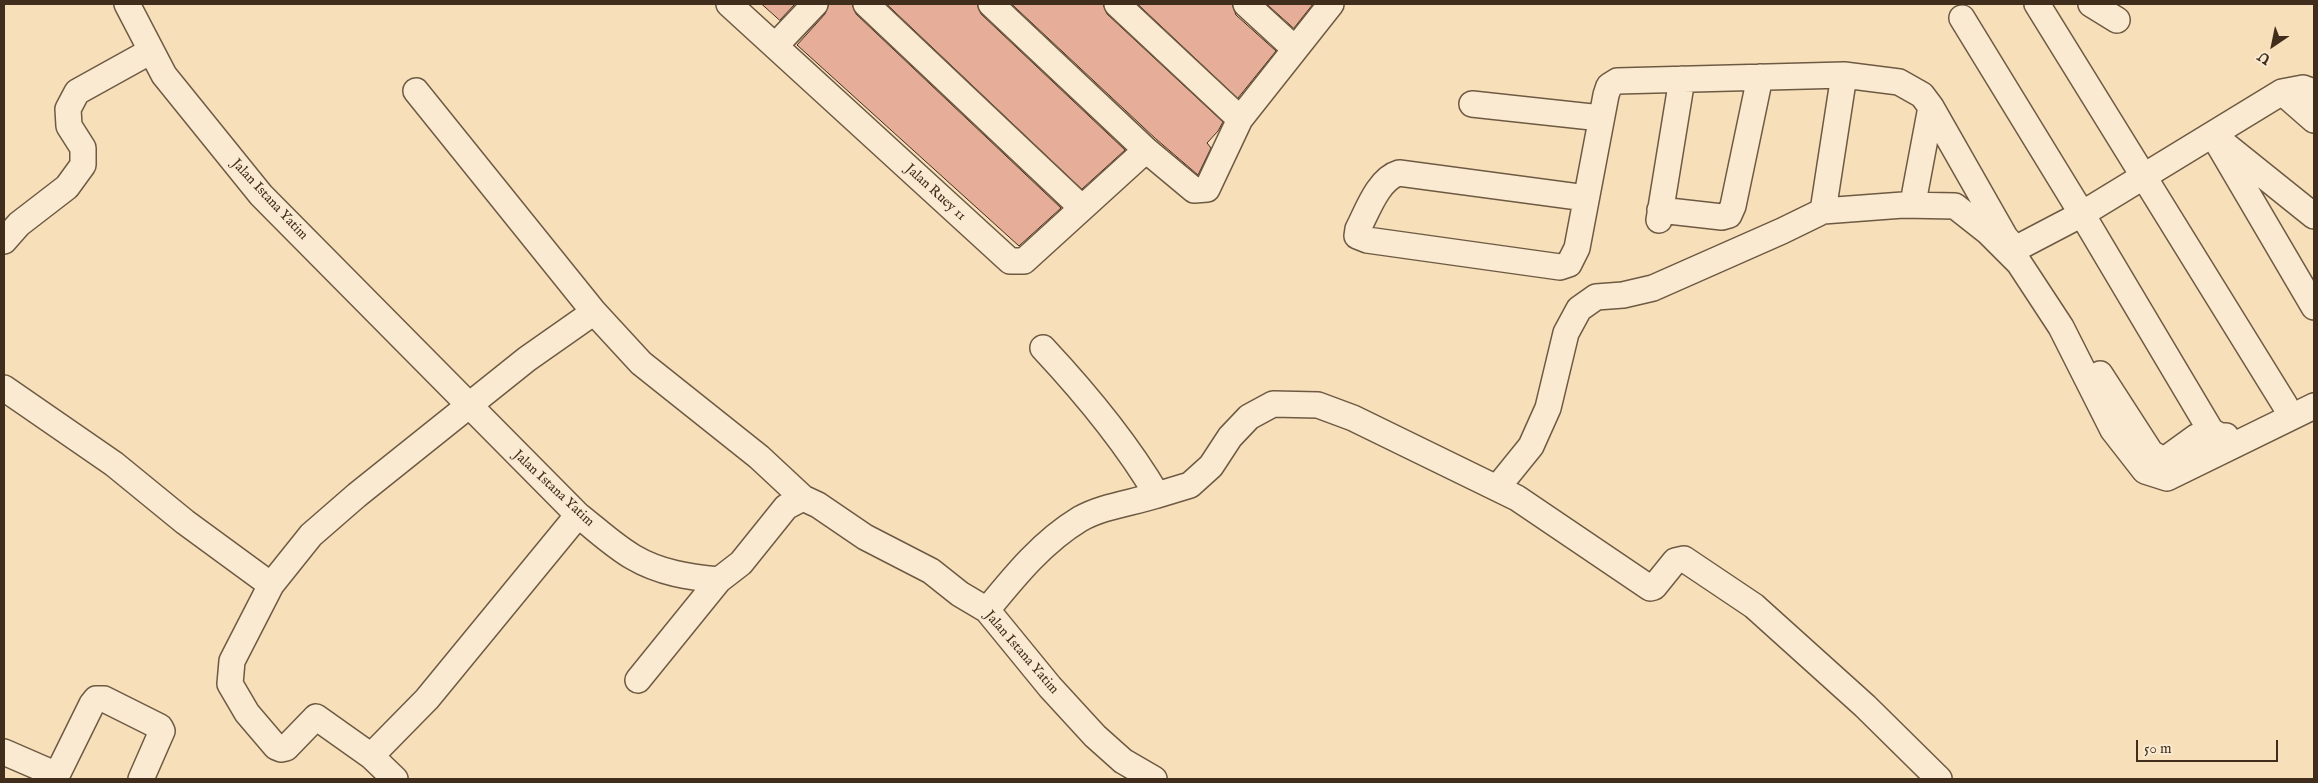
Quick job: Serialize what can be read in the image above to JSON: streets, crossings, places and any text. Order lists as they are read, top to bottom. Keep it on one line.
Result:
{"streets":{"street":["Jalan Ruey 11","Jalan Istana Yatim"]},"scale_bar":"50 m","north":"bottom left"}
